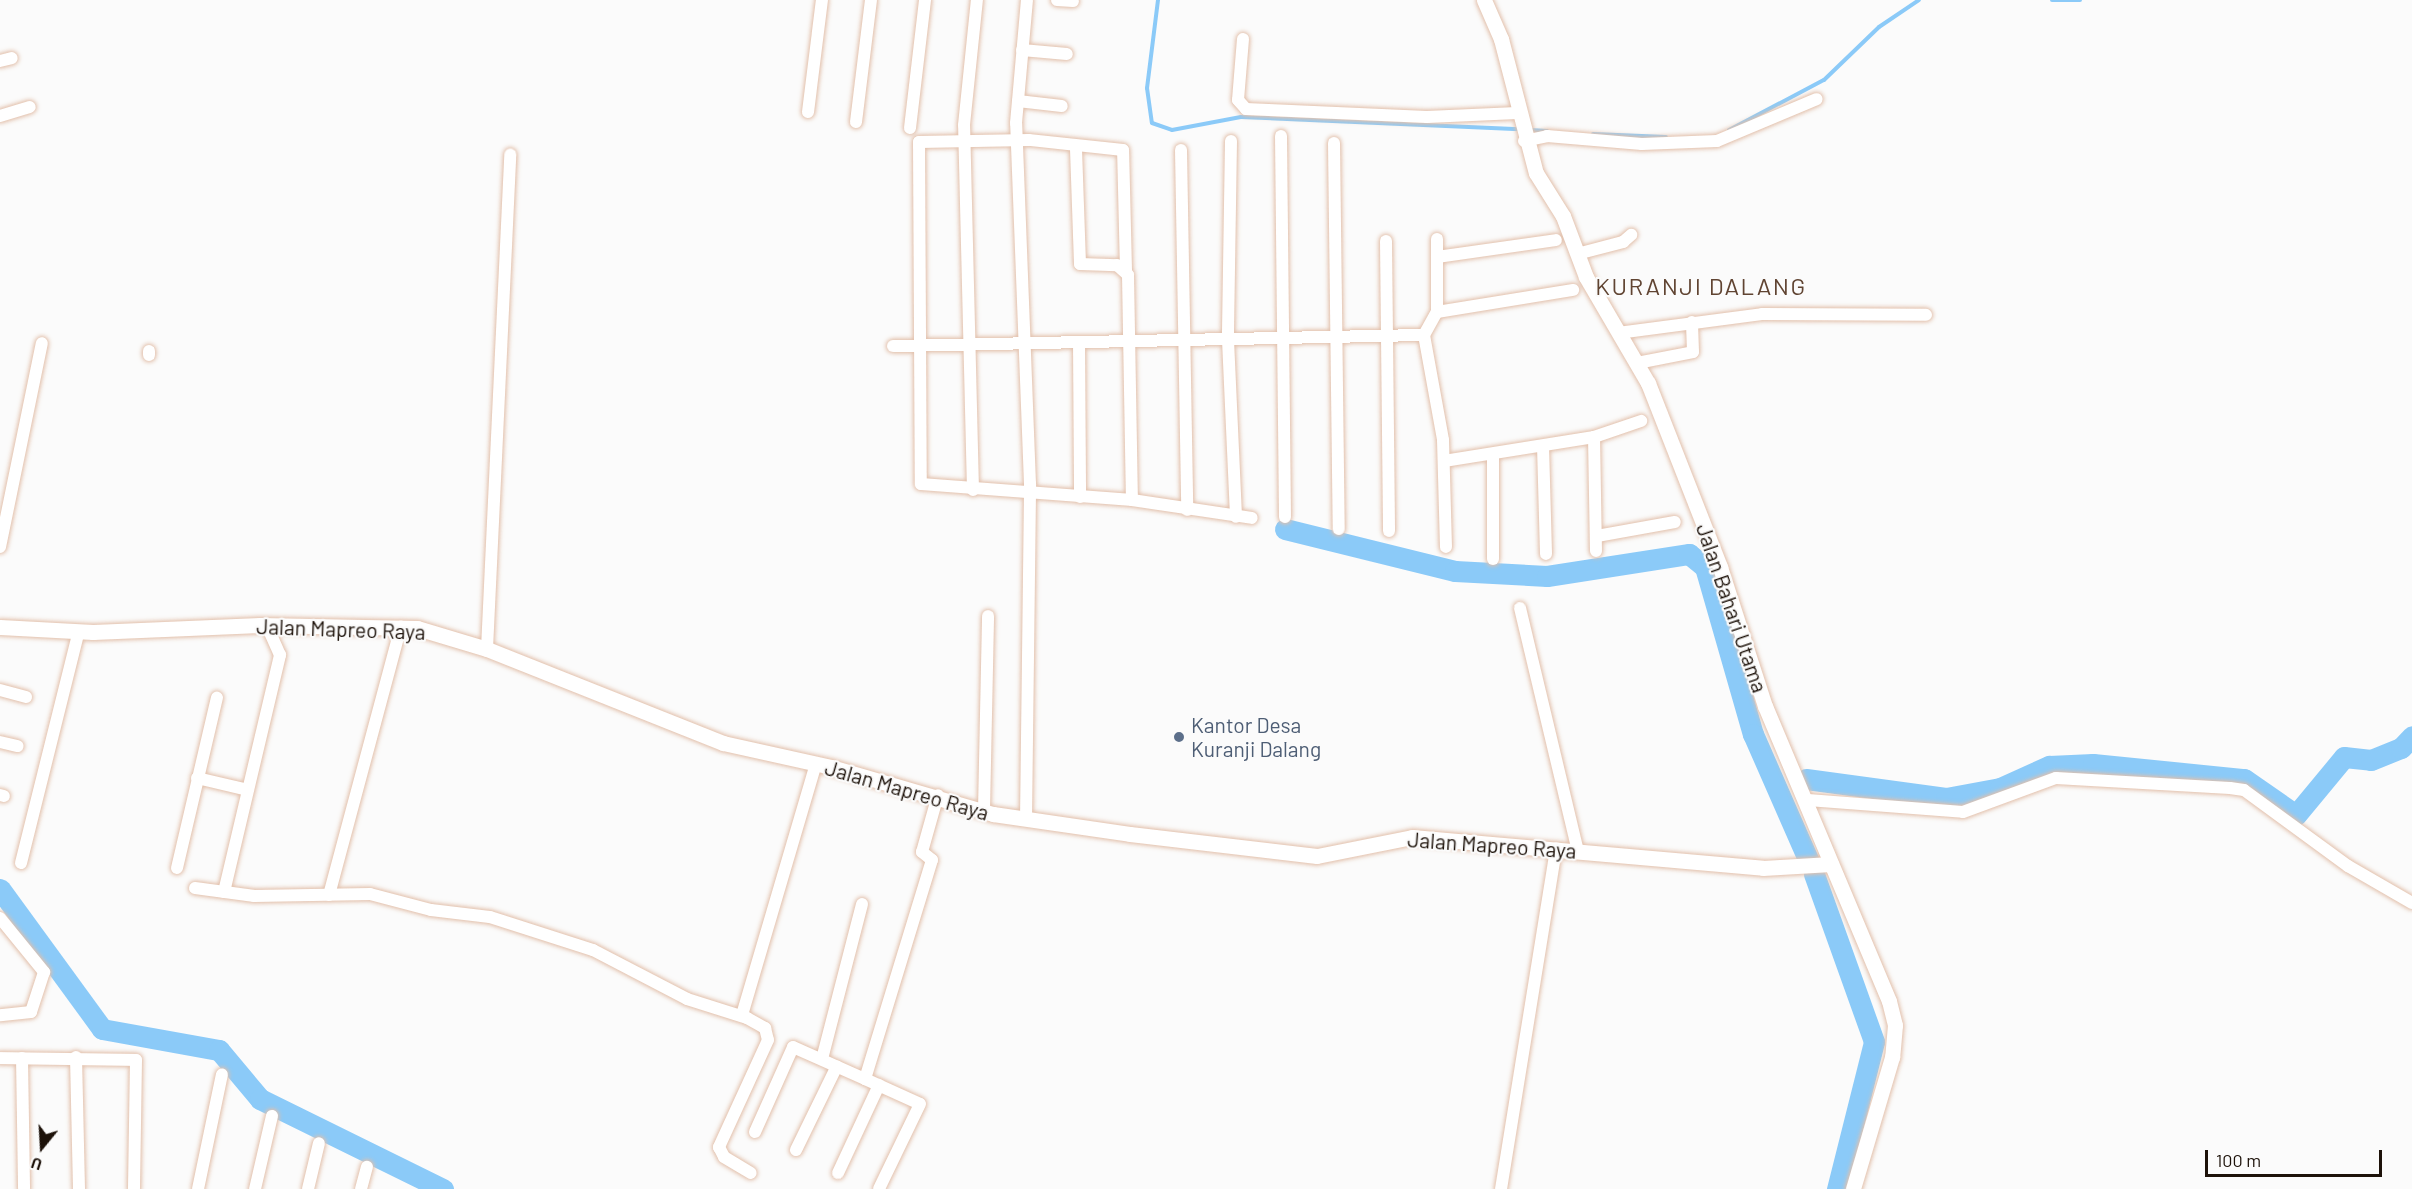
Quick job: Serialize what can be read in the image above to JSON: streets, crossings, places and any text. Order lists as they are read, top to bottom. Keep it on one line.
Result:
{"streets":{"street":["Jalan Bahari Utama","Jalan Mapreo Raya"]},"crossings":[["Jalan Bahari Utama","Jalan Mapreo Raya"]],"districts":["KURANJI DALANG"],"places":["Kantor Desa Kuranji Dalang"],"scale_bar":"100 m","north":"bottom"}
